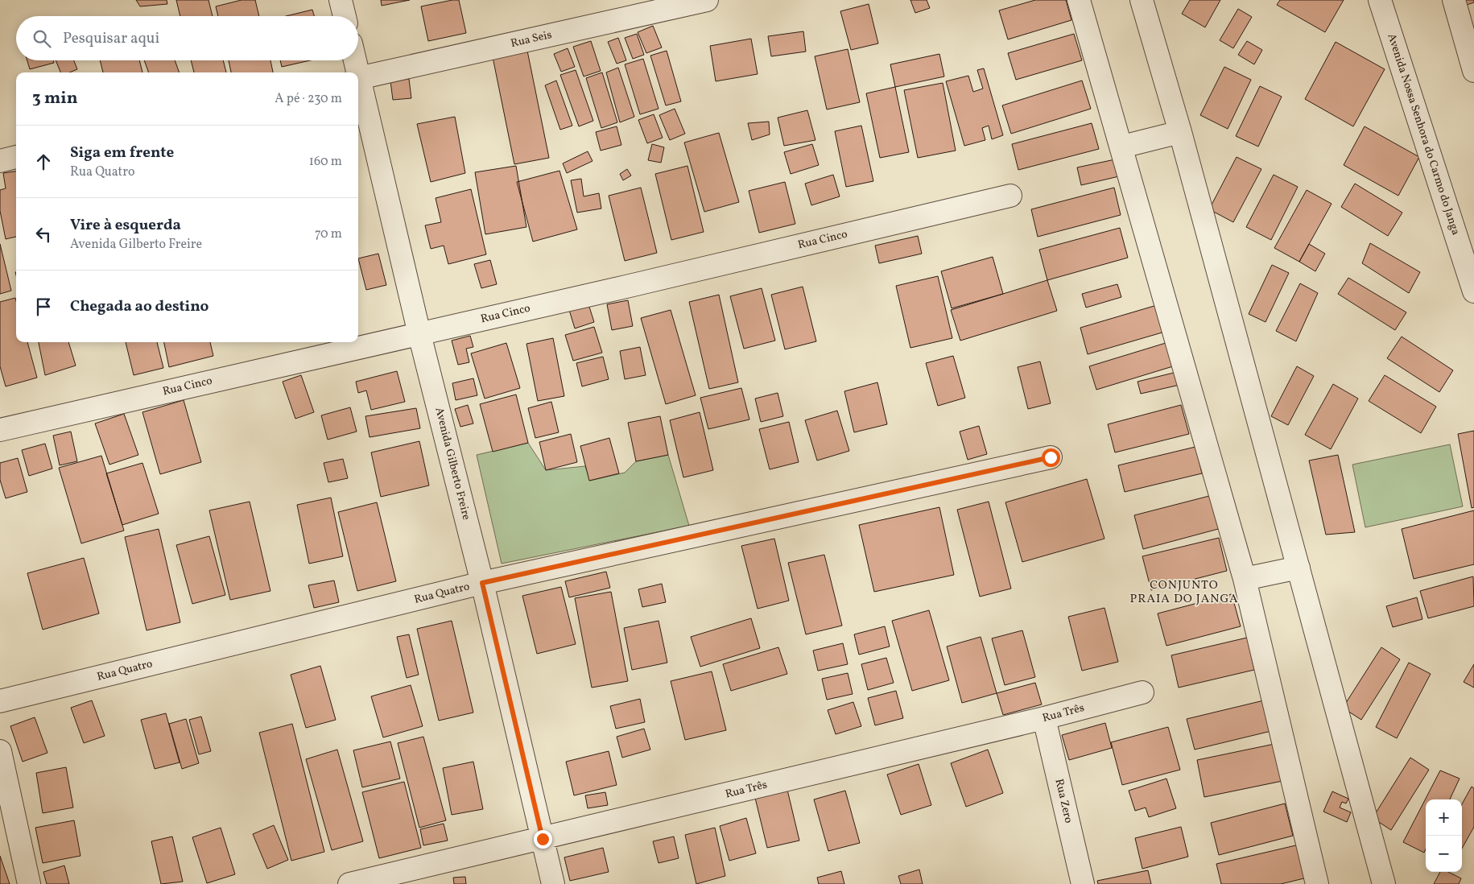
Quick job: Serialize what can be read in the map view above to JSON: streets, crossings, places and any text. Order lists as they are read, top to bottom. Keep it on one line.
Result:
{"streets":{"street":["Rua Seis","Avenida Nossa Senhora do Carmo do Janga","Rua Cinco","Avenida Gilberto Freire","Rua Quatro","Rua Três","Rua Zero"]},"crossings":[["Rua Cinco","Avenida Gilberto Freire"],["Avenida Gilberto Freire","Rua Quatro"],["Avenida Gilberto Freire","Rua Três"],["Rua Três","Rua Zero"]],"districts":["CONJUNTO PRAIA DO JANGA"],"page":{"search":"Pesquisar aqui","heading":["3 min","A pé · 230 m"],"list":[["Siga em frente","Rua Quatro","160 m"],["Vire à esquerda","Avenida Gilberto Freire","70 m"],"Chegada ao destino"],"map_buttons":["+","−"]}}
